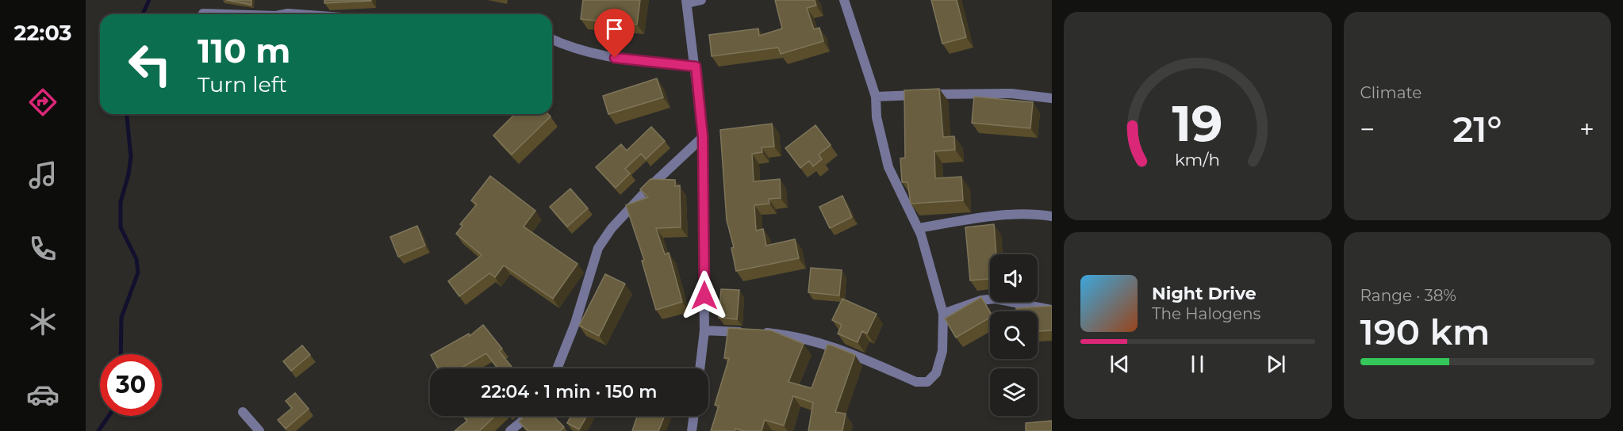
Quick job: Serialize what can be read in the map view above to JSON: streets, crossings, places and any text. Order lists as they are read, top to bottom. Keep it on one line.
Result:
{"page":{"tabs":"22:03","tile":["Climate",["Range · 38%","190 km"]],"turn":["110 m","Turn left"],"heat":["−","21°","+"],"song":["Night Drive","The Halogens"],"limit":"30","trip":"22:04 · 1 min · 150 m","gauge":["19","km/h"]}}
